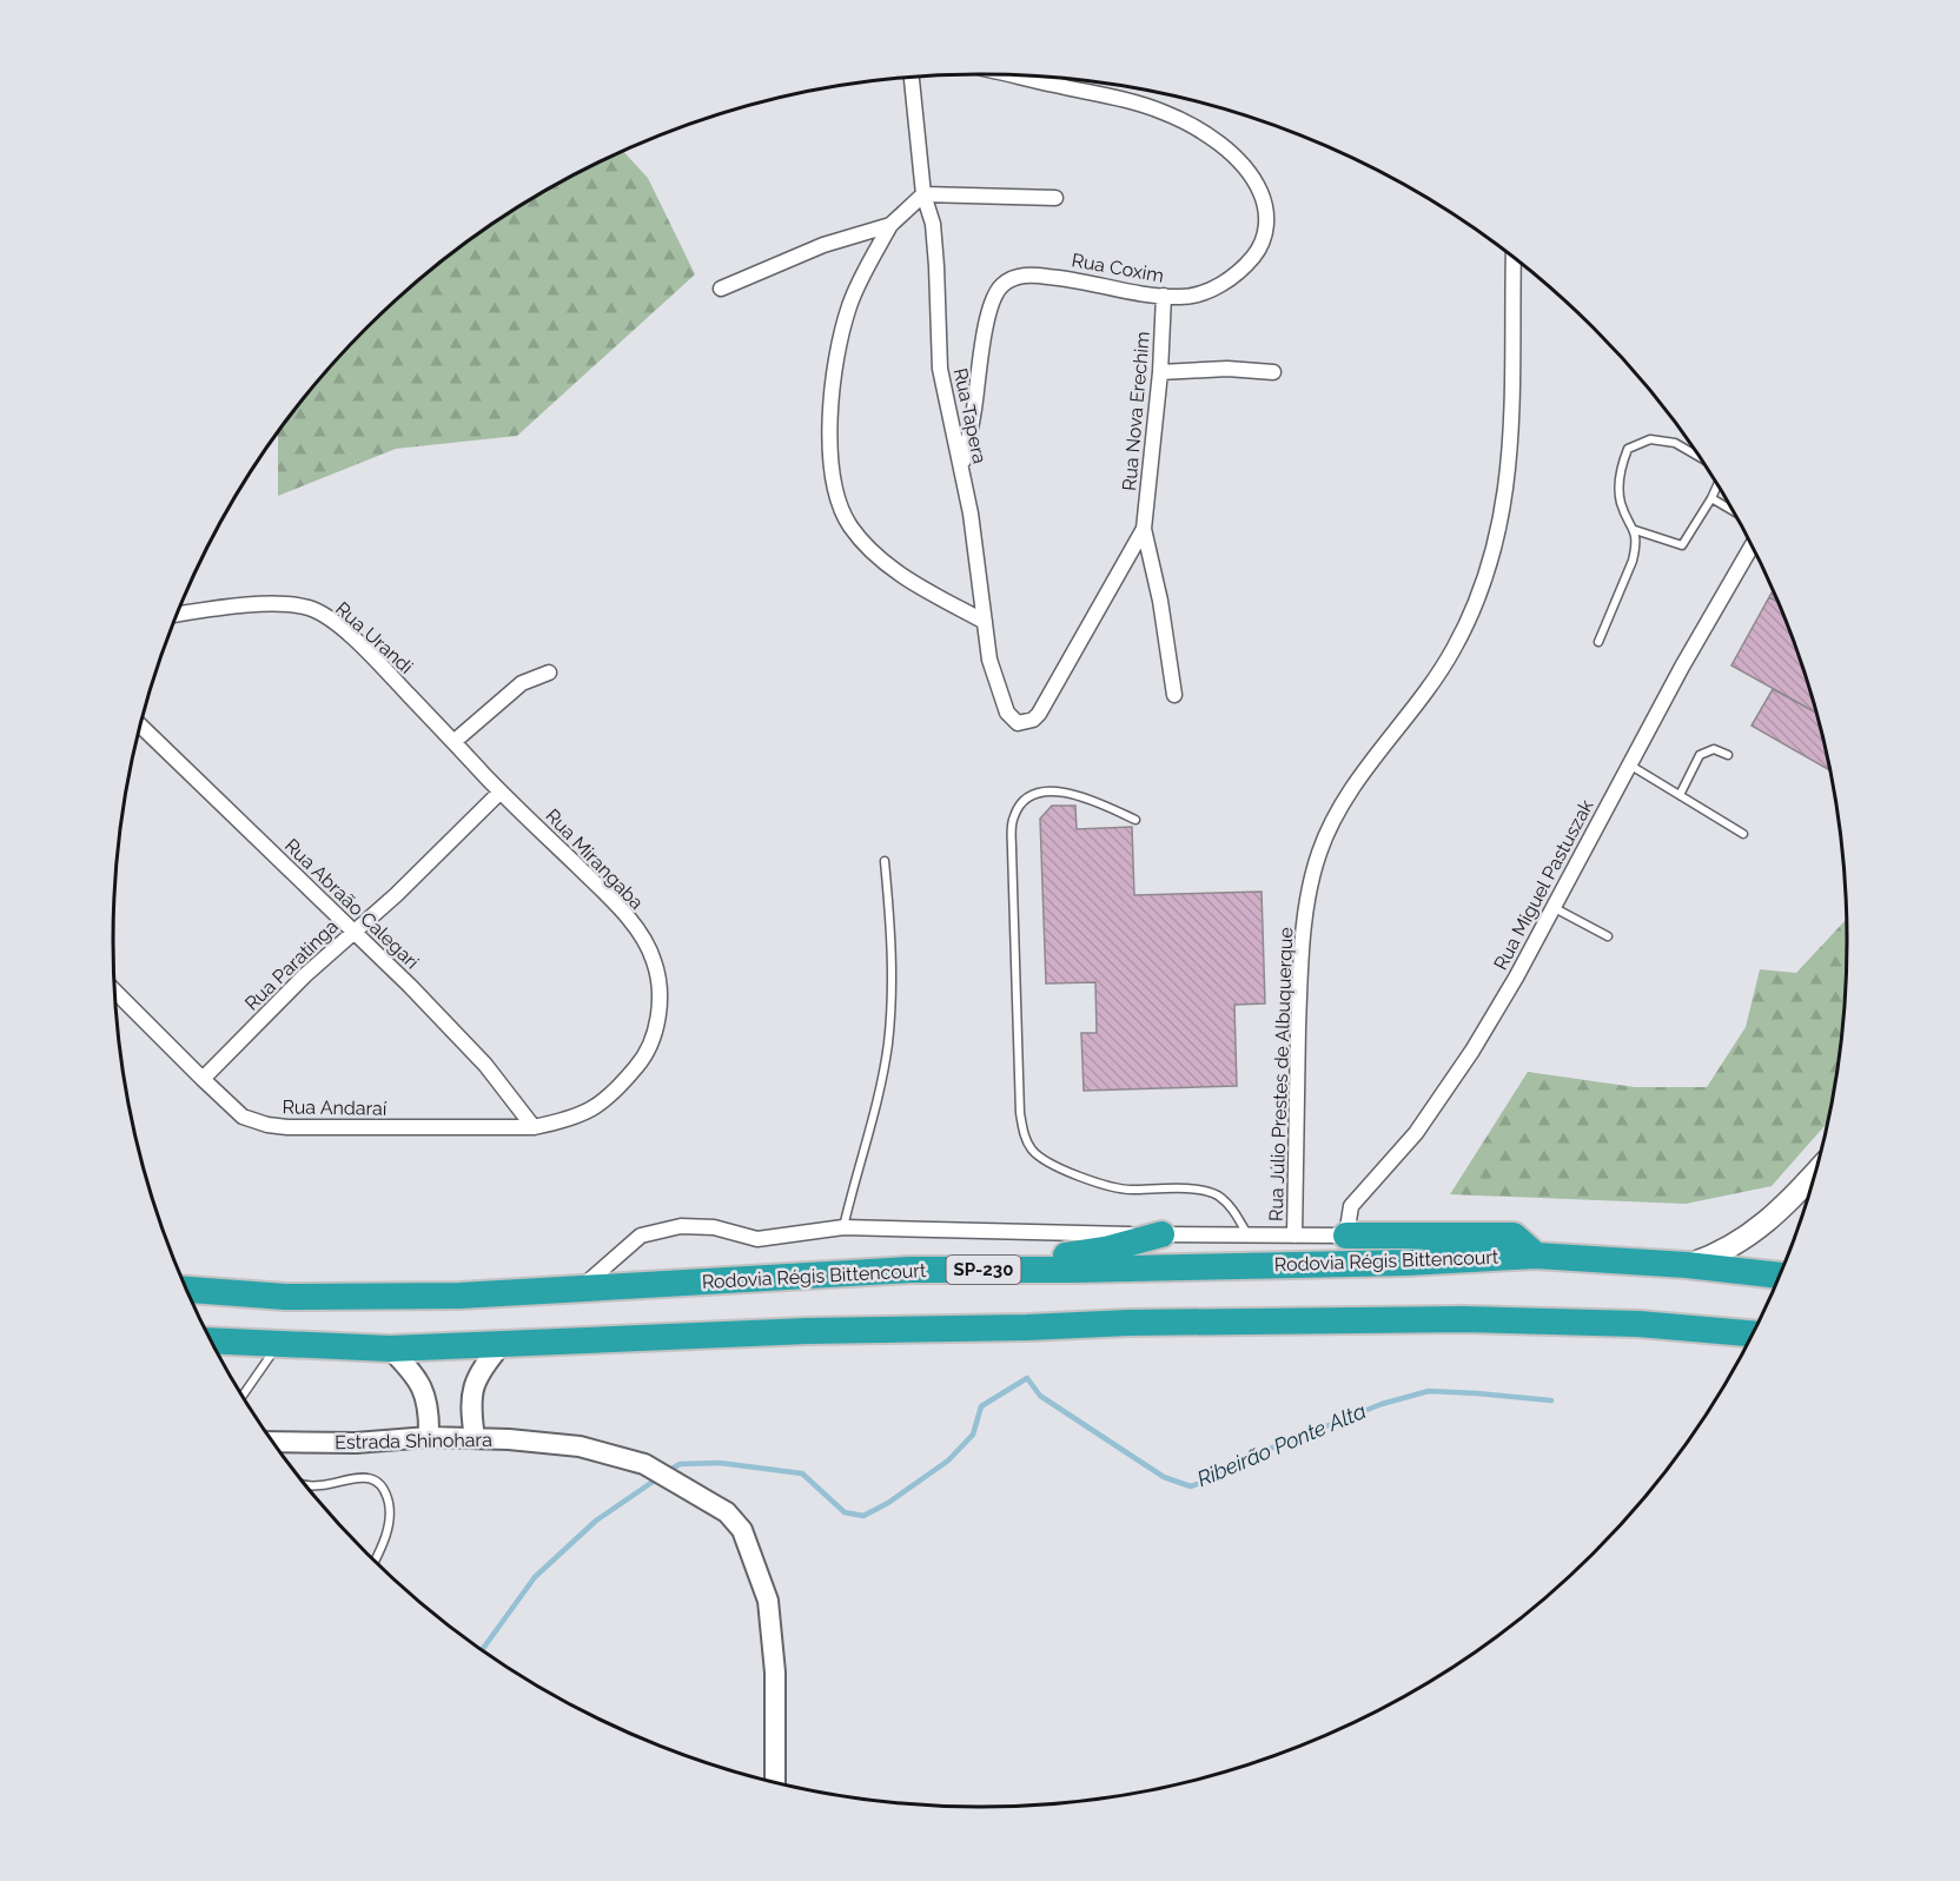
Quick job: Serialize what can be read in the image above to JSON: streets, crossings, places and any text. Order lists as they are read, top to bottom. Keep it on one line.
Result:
{"streets":{"highway":["Rodovia Régis Bittencourt","SP-230"],"street":["Rua Coxim","Rua Nova Erechim","Rua Tapera","Rua Urandi","Rua Mirangaba","Rua Miguel Pastuszak","Rua Abraão Calegari","Rua Paratinga","Rua Júlio Prestes de Albuquerque","Rua Andaraí","Estrada Shinohara"]},"crossings":[["Rua Coxim","Rua Nova Erechim"],["Rua Coxim","Rua Tapera"],["Rua Nova Erechim","Rua Tapera"],["Rua Urandi","Rua Mirangaba"],["Rua Mirangaba","Rua Abraão Calegari"],["Rua Mirangaba","Rua Paratinga"],["Rua Mirangaba","Rua Andaraí"],["Rua Abraão Calegari","Rua Paratinga"],["Rua Abraão Calegari","Rua Andaraí"],["Rua Paratinga","Rua Andaraí"]],"water":["Ribeirão Ponte Alta"]}
